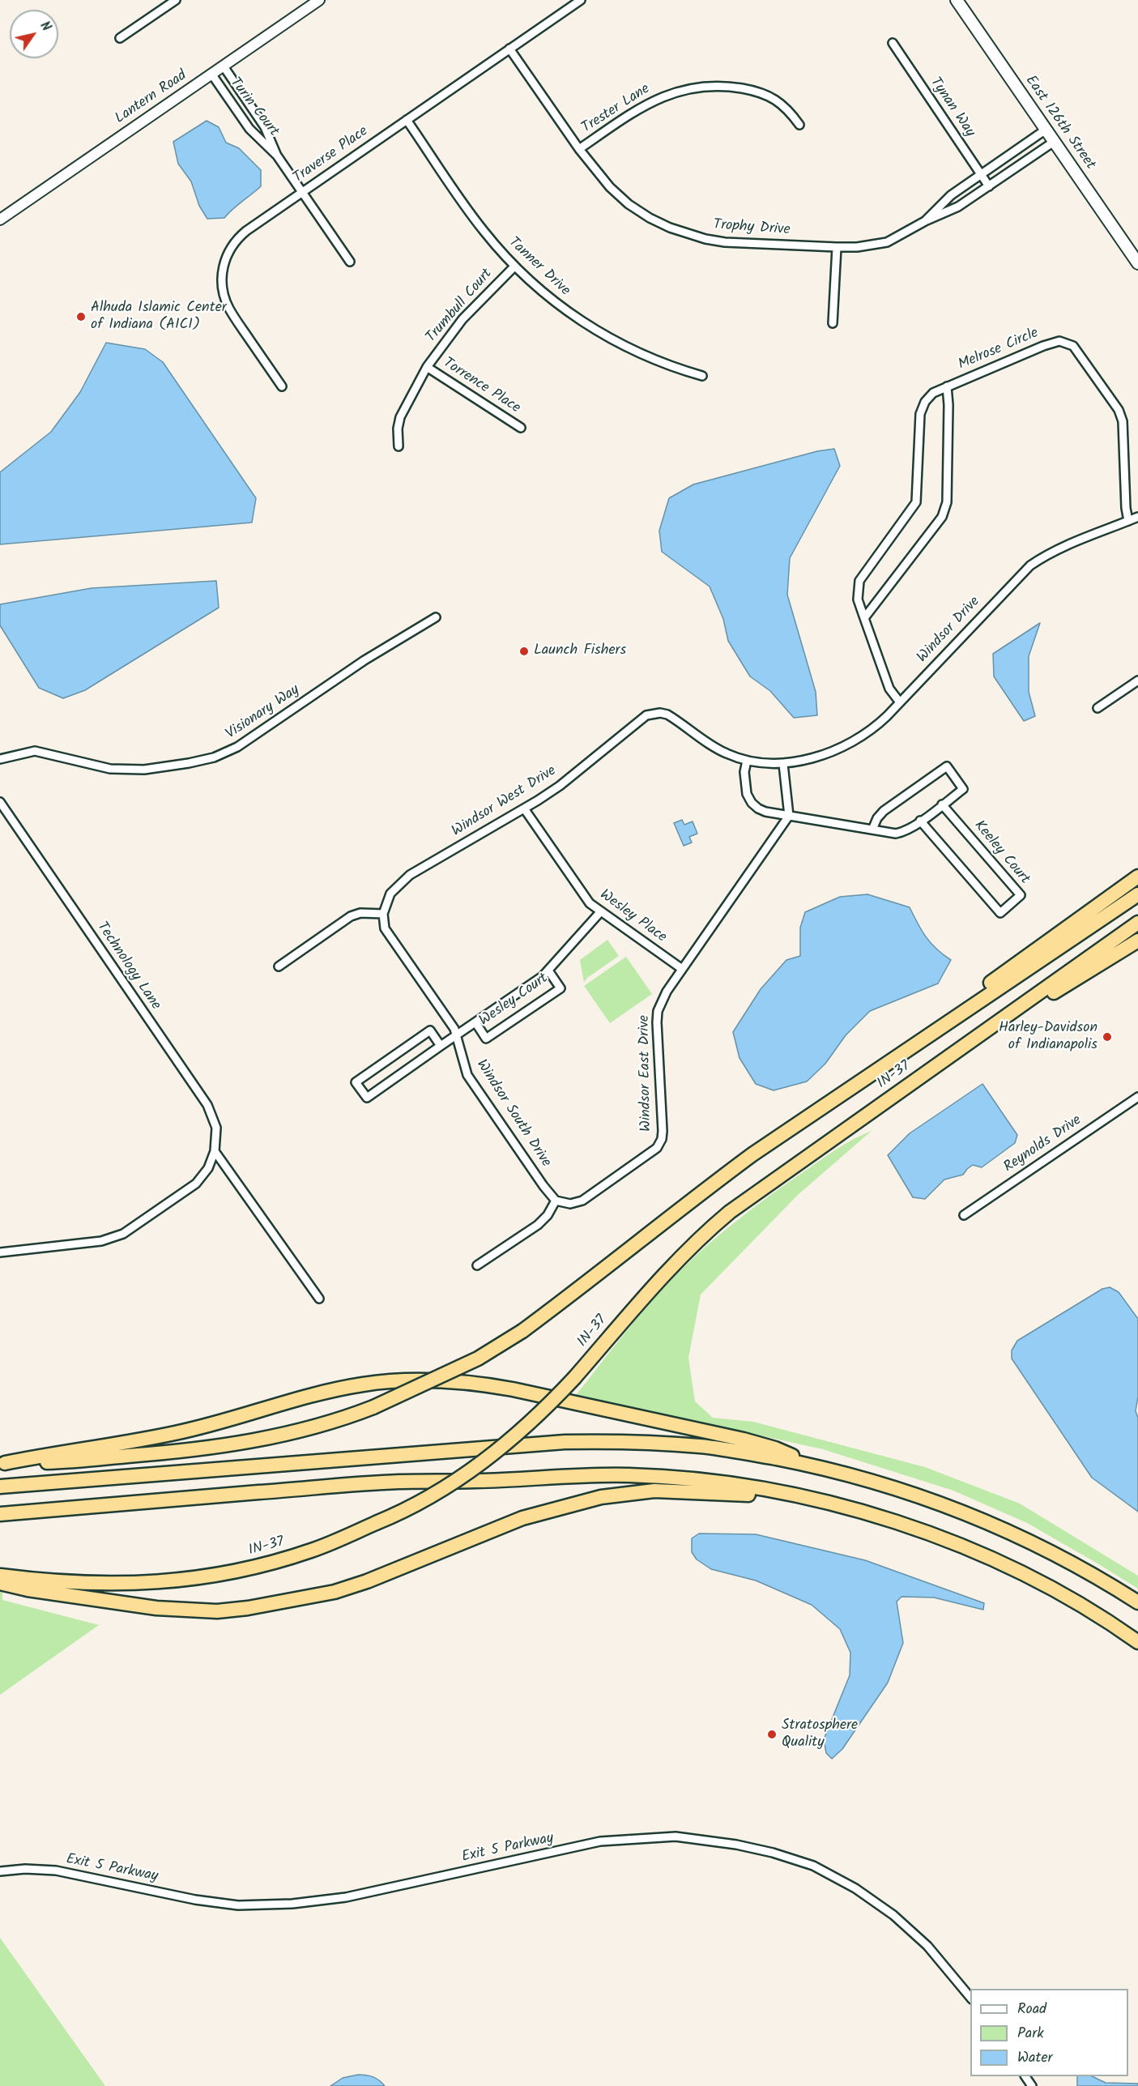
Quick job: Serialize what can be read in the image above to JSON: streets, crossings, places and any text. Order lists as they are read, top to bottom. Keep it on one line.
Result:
{"streets":{"highway":["IN-37"],"main road":["East 126th Street"],"street":["Lantern Road","Turin Court","Tynan Way","Trester Lane","Traverse Place","Trophy Drive","Tanner Drive","Trumbull Court","Melrose Circle","Torrence Place","Windsor Drive","Visionary Way","Windsor West Drive","Keeley Court","Wesley Place","Technology Lane","Wesley Court","Windsor East Drive","Windsor South Drive","Reynolds Drive","Exit 5 Parkway"]},"crossings":[["Lantern Road","Turin Court"],["Turin Court","Traverse Place"],["Tynan Way","Trophy Drive"],["Trester Lane","Trophy Drive"],["East 126th Street","Trophy Drive"],["Traverse Place","Trophy Drive"],["Traverse Place","Tanner Drive"],["Tanner Drive","Trumbull Court"],["Trumbull Court","Torrence Place"],["Melrose Circle","Windsor Drive"],["Windsor Drive","Windsor West Drive"],["Windsor West Drive","Wesley Place"],["Windsor West Drive","Windsor South Drive"],["Wesley Place","Wesley Court"],["Wesley Place","Windsor East Drive"],["Wesley Court","Windsor South Drive"],["Windsor East Drive","Windsor South Drive"]],"places":["Alhuda Islamic Center of Indiana (AICI)","Launch Fishers","Harley-Davidson of Indianapolis","Stratosphere Quality"],"legend":["Road","Park","Water"],"north":"top right"}
